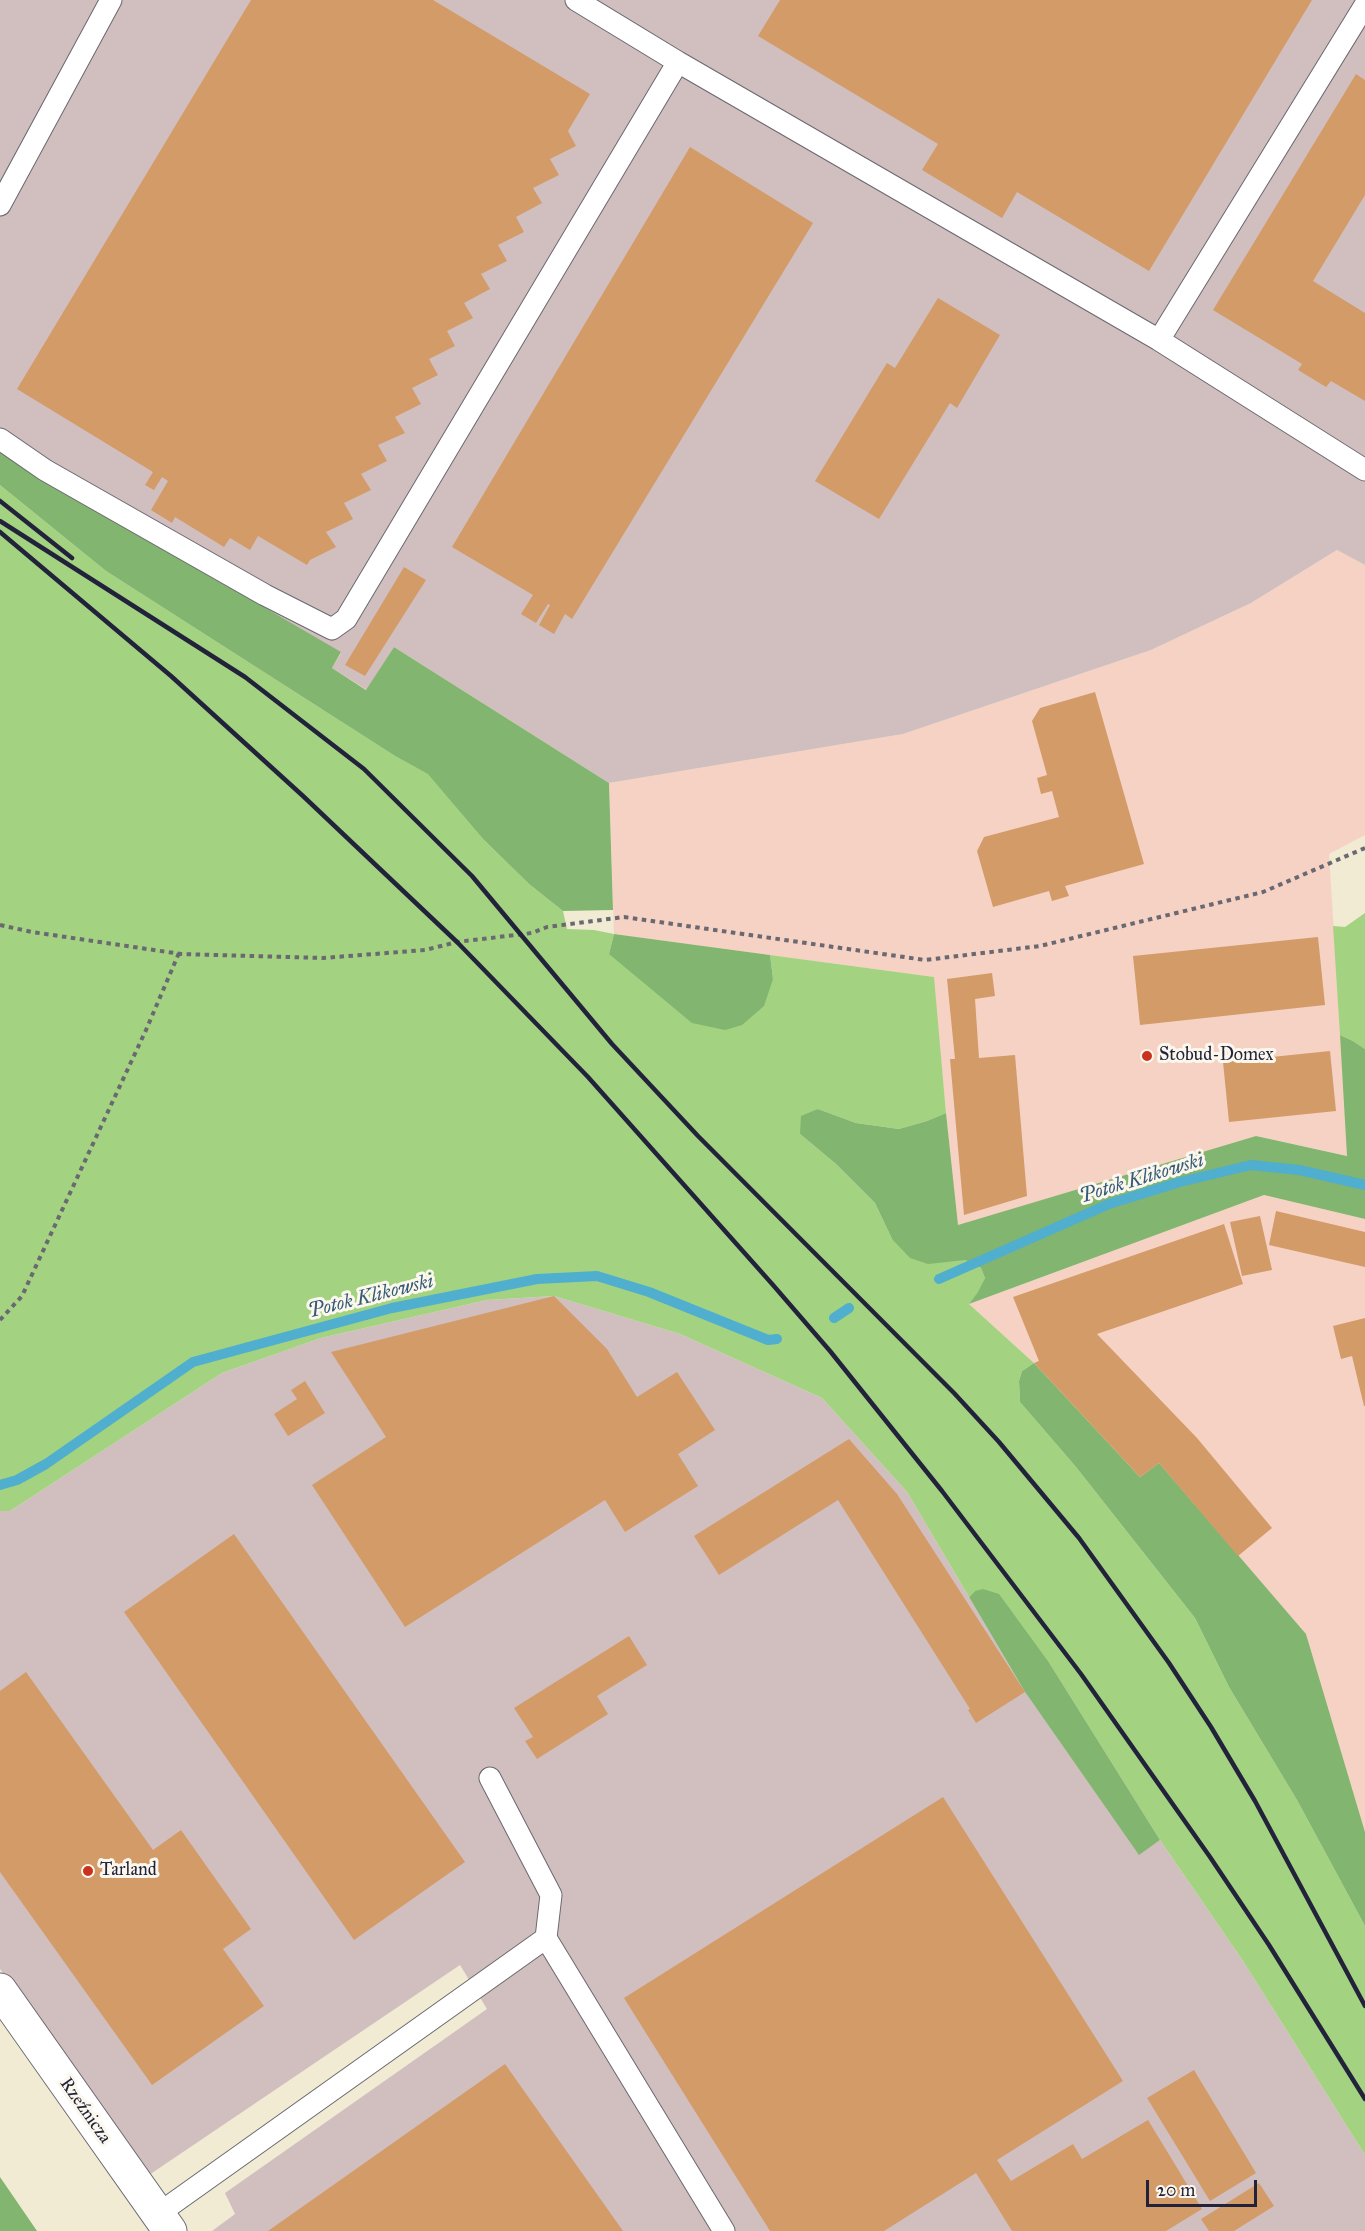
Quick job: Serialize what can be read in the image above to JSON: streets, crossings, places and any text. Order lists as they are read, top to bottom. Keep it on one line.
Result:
{"streets":{"street":["Rzeźnicza"]},"water":["Potok Klikowski"],"places":["Stobud-Domex","Tarland"],"scale_bar":"20 m"}
